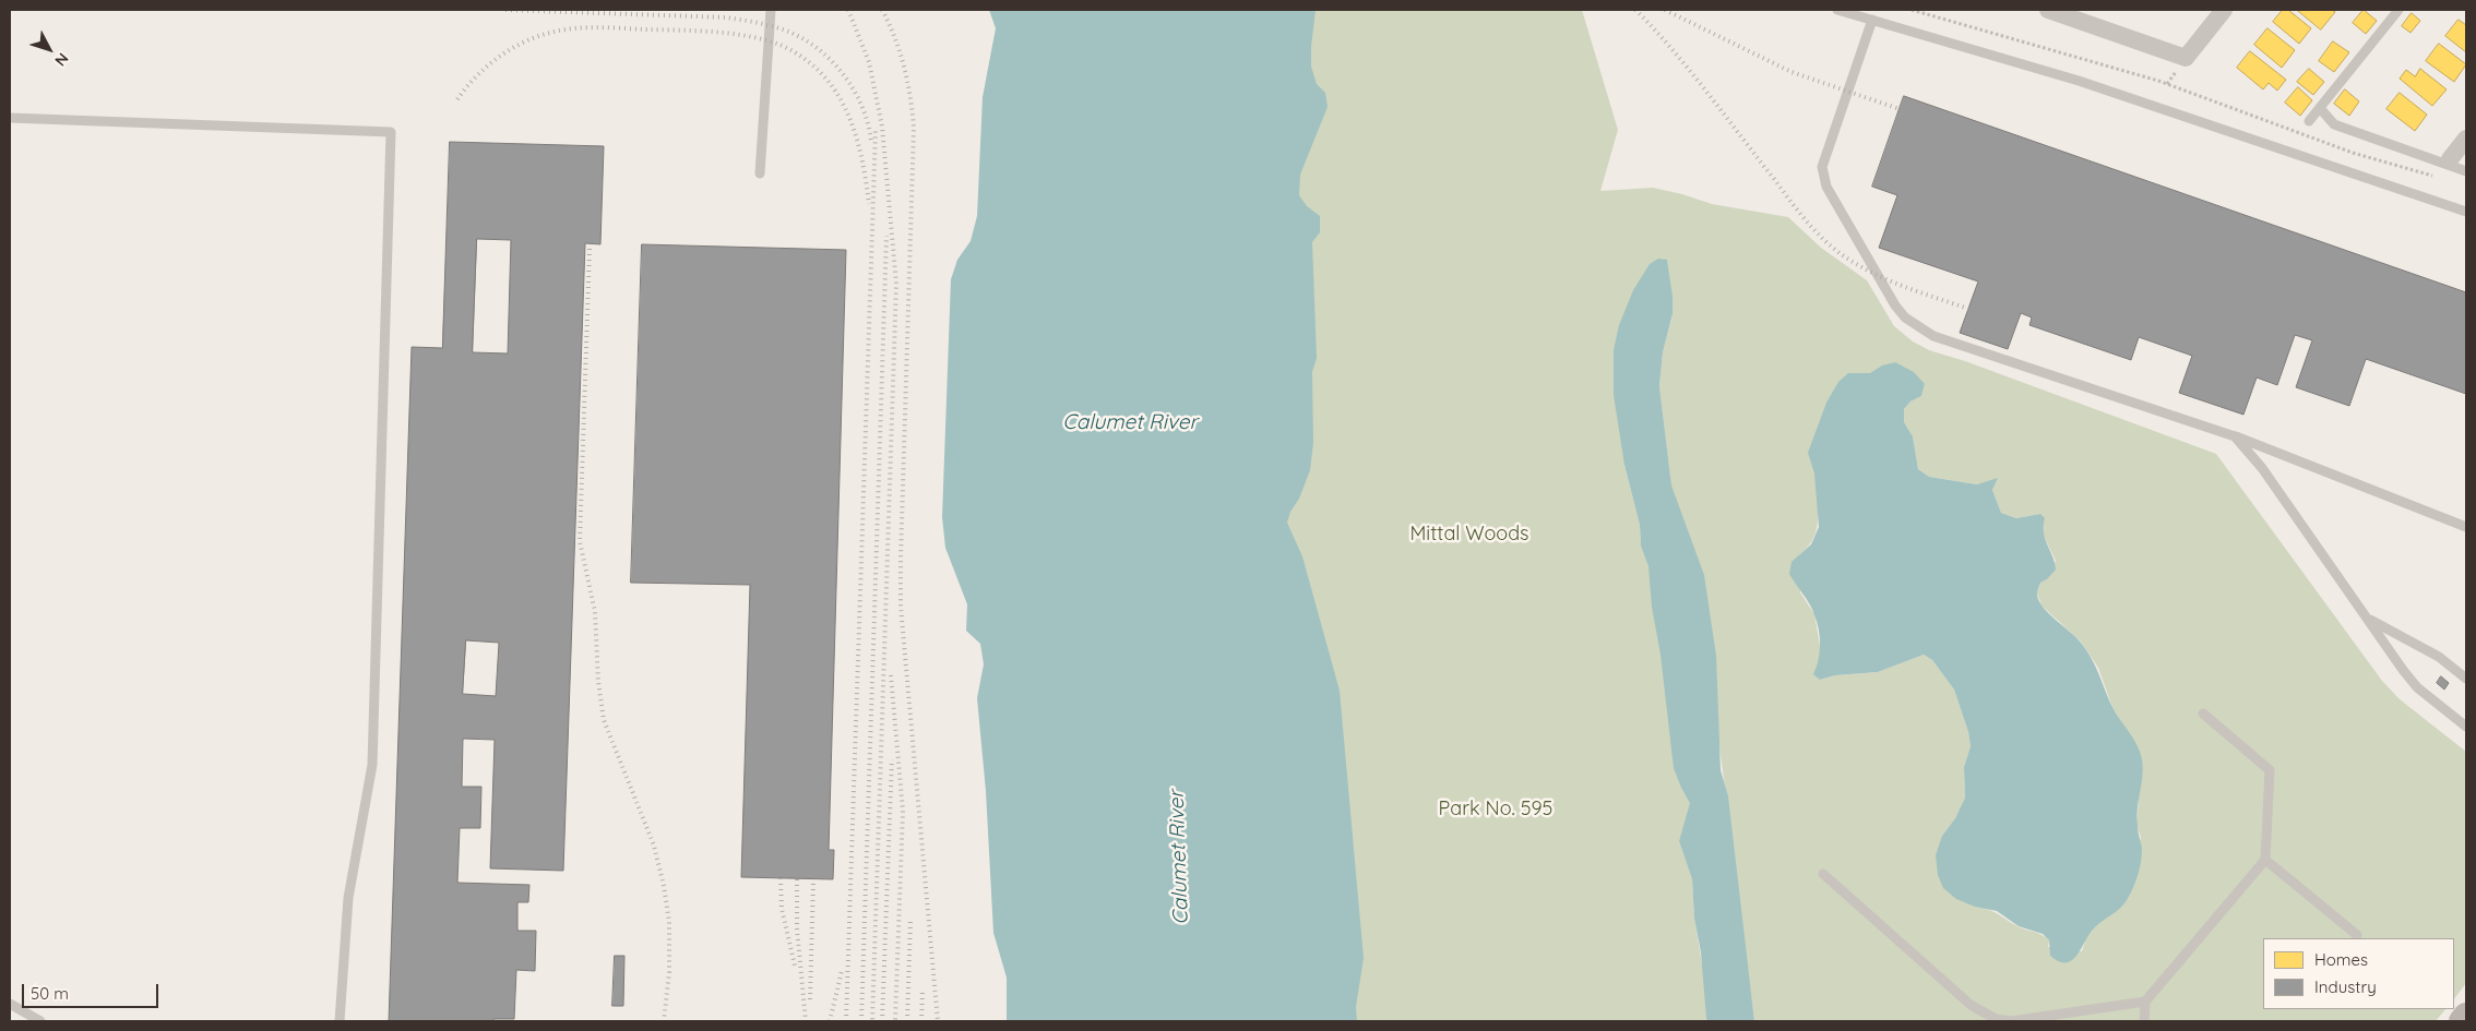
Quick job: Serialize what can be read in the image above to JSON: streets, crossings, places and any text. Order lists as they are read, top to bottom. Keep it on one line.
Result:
{"water":["Calumet River"],"parks":["Mittal Woods","Park No. 595"],"legend":["Homes","Industry"],"scale_bar":"50 m","north":"bottom right"}
